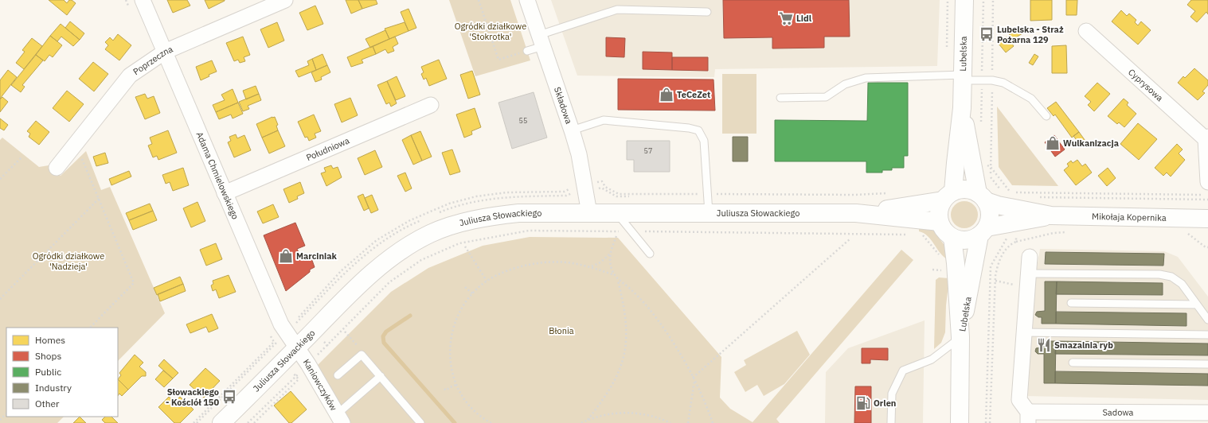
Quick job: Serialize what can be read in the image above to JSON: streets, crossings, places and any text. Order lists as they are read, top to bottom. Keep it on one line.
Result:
{"streets":{"street":["Lubelska","Poprzeczna","Cyprysowa","Składowa","Południowa","Adama Chmielowskiego","Juliusza Słowackiego","Mikołaja Kopernika","Kaniowczyków","Sadowa"]},"crossings":[["Lubelska","Juliusza Słowackiego"],["Lubelska","Mikołaja Kopernika"],["Poprzeczna","Adama Chmielowskiego"],["Składowa","Juliusza Słowackiego"],["Południowa","Adama Chmielowskiego"],["Adama Chmielowskiego","Juliusza Słowackiego"],["Adama Chmielowskiego","Kaniowczyków"],["Juliusza Słowackiego","Mikołaja Kopernika"],["Juliusza Słowackiego","Kaniowczyków"]],"parks":["Ogródki działkowe 'Stokrotka'","Ogródki działkowe 'Nadzieja'","Błonia"],"places":{"supermarket":["Lidl"],"bus stop":["Lubelska - Straż Pożarna 129","Słowackiego - Kościół 150"],"shop":["TeCeZet","Wulkanizacja","Marciniak"],"restaurant":["Smazalnia ryb"],"fuel station":["Orlen"]},"house_numbers":["55","57"],"legend":["Homes","Shops","Public","Industry","Other"]}
